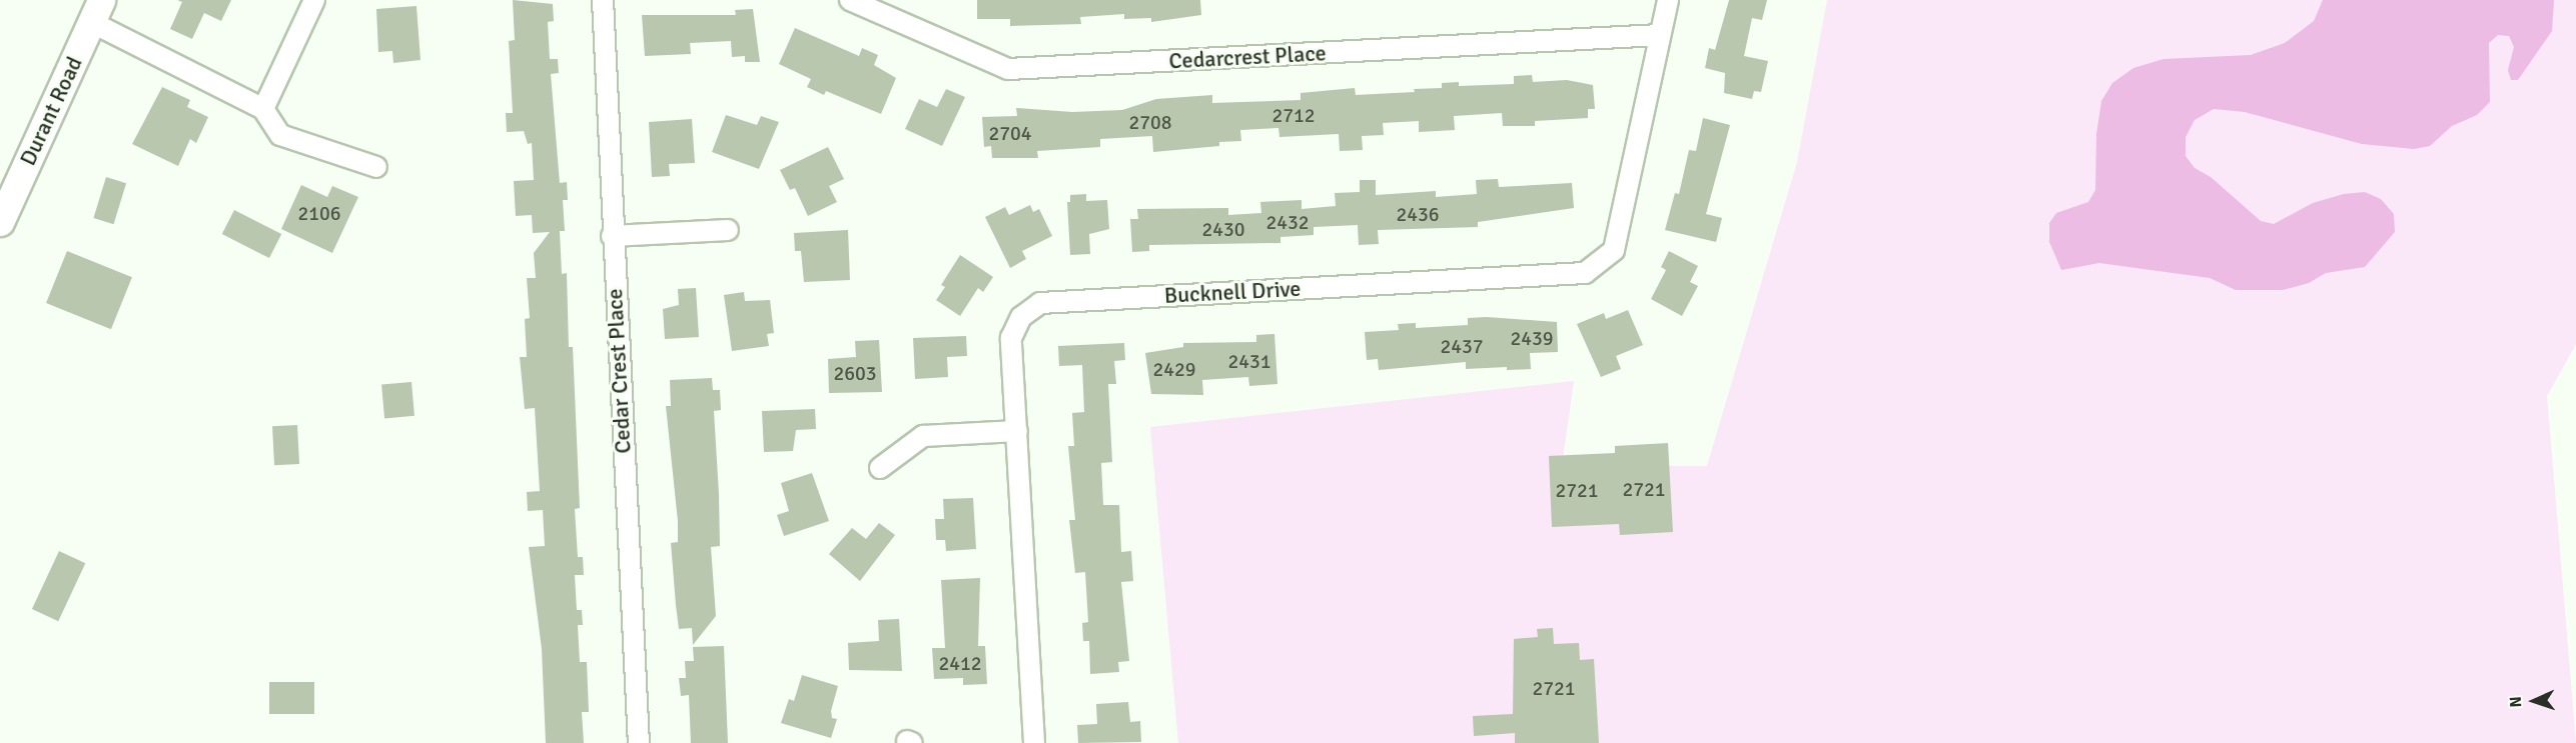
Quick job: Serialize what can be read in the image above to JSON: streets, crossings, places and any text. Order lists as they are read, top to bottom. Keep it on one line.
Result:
{"streets":{"street":["Cedarcrest Place","Durant Road","Bucknell Drive","Cedar Crest Place"]},"crossings":[["Cedarcrest Place","Bucknell Drive"]],"house_numbers":["2712","2708","2704","2106","2436","2432","2430","2439","2437","2431","2429","2603","2721","2721","2412","2721"],"north":"left"}
